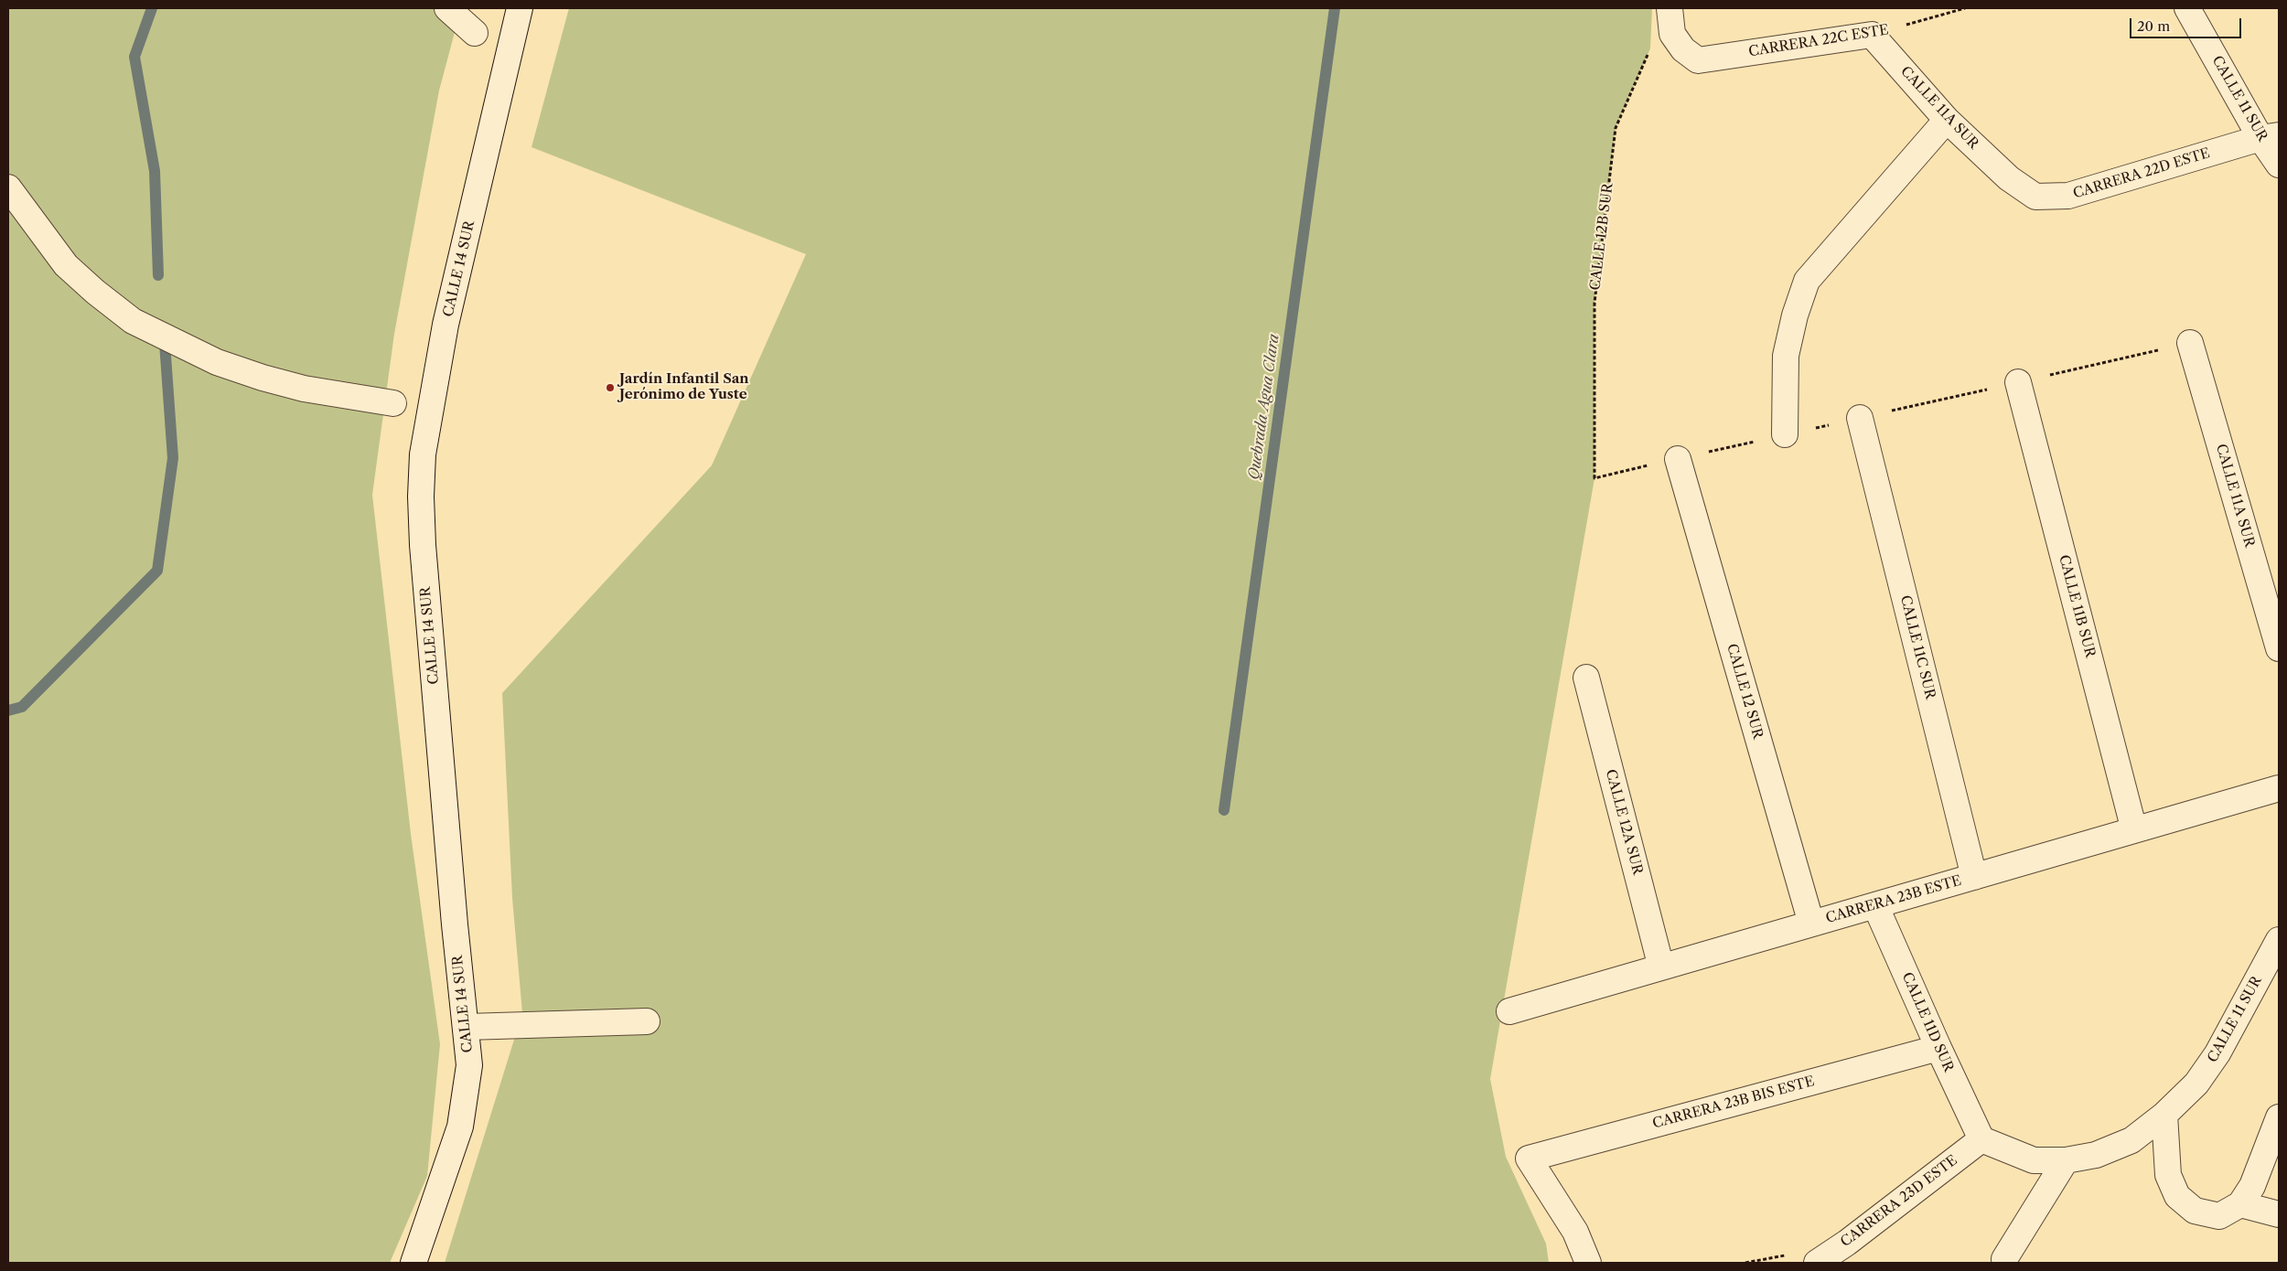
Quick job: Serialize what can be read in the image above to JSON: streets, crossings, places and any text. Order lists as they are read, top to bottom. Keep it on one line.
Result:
{"streets":{"street":["CARRERA 22C ESTE","CALLE 11 SUR","CALLE 11A SUR","CARRERA 22D ESTE","CALLE 14 SUR","CALLE 11B SUR","CALLE 11C SUR","CALLE 12 SUR","CALLE 12A SUR","CARRERA 23B ESTE","CALLE 11D SUR","CARRERA 23B BIS ESTE","CARRERA 23D ESTE"],"path":["CALLE 12B SUR"]},"crossings":[["CARRERA 22C ESTE","CALLE 11A SUR"],["CALLE 11 SUR","CARRERA 22D ESTE"],["CALLE 11 SUR","CALLE 11D SUR"],["CALLE 11 SUR","CARRERA 23D ESTE"],["CALLE 11A SUR","CARRERA 22D ESTE"],["CALLE 11B SUR","CARRERA 23B ESTE"],["CALLE 11C SUR","CARRERA 23B ESTE"],["CALLE 12 SUR","CARRERA 23B ESTE"],["CALLE 12A SUR","CARRERA 23B ESTE"],["CARRERA 23B ESTE","CALLE 11D SUR"],["CALLE 11D SUR","CARRERA 23B BIS ESTE"],["CALLE 11D SUR","CARRERA 23D ESTE"]],"water":["Quebrada Agua Clara"],"places":["Jardín Infantil San Jerónimo de Yuste"],"scale_bar":"20 m"}
